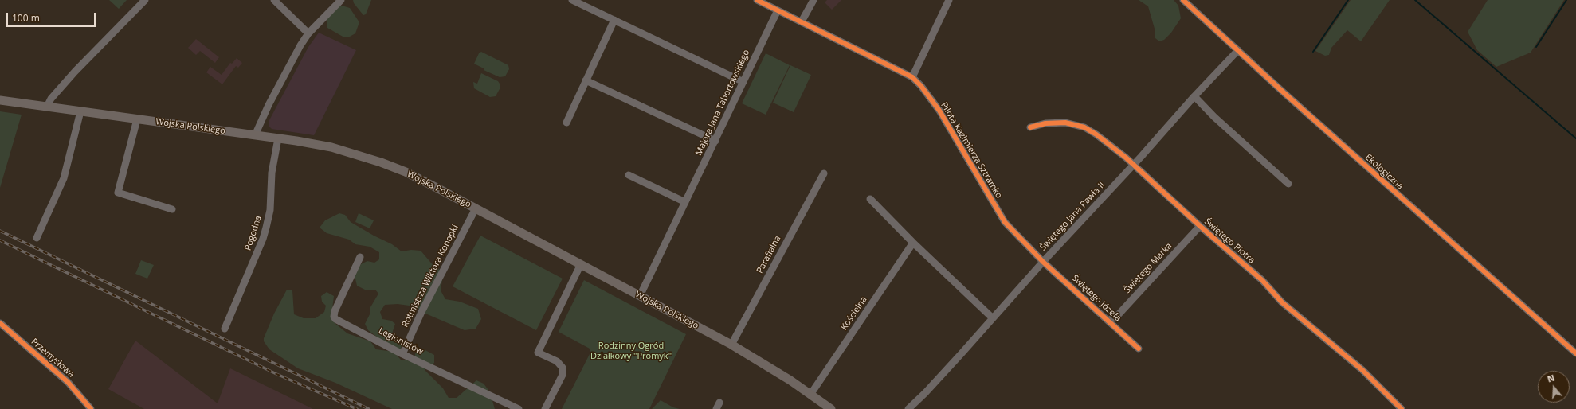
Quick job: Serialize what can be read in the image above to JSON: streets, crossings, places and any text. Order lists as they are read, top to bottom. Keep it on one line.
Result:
{"streets":{"main road":["Wojska Polskiego"],"street":["Majora Jana Tabortowskiego","Pilota Kazimierza Sztramko","Ekologiczna","Świętego Jana Pawła II","Pogodna","Świętego Piotra","Parafialna","Świętego Marka","Rotmistrza Wiktora Konopki","Świętego Józefa","Kościelna","Legionistów","Przemysłowa"]},"crossings":[["Majora Jana Tabortowskiego","Wojska Polskiego"],["Majora Jana Tabortowskiego","Pilota Kazimierza Sztramko"],["Wojska Polskiego","Pogodna"],["Wojska Polskiego","Parafialna"],["Wojska Polskiego","Rotmistrza Wiktora Konopki"],["Wojska Polskiego","Kościelna"],["Pilota Kazimierza Sztramko","Świętego Jana Pawła II"],["Pilota Kazimierza Sztramko","Świętego Józefa"],["Ekologiczna","Świętego Jana Pawła II"],["Świętego Jana Pawła II","Świętego Piotra"],["Świętego Jana Pawła II","Świętego Józefa"],["Świętego Piotra","Świętego Marka"],["Świętego Marka","Świętego Józefa"],["Rotmistrza Wiktora Konopki","Legionistów"]],"parks":["Rodzinny Ogród Działkowy \"Promyk\""],"scale_bar":"100 m","north":"top"}
